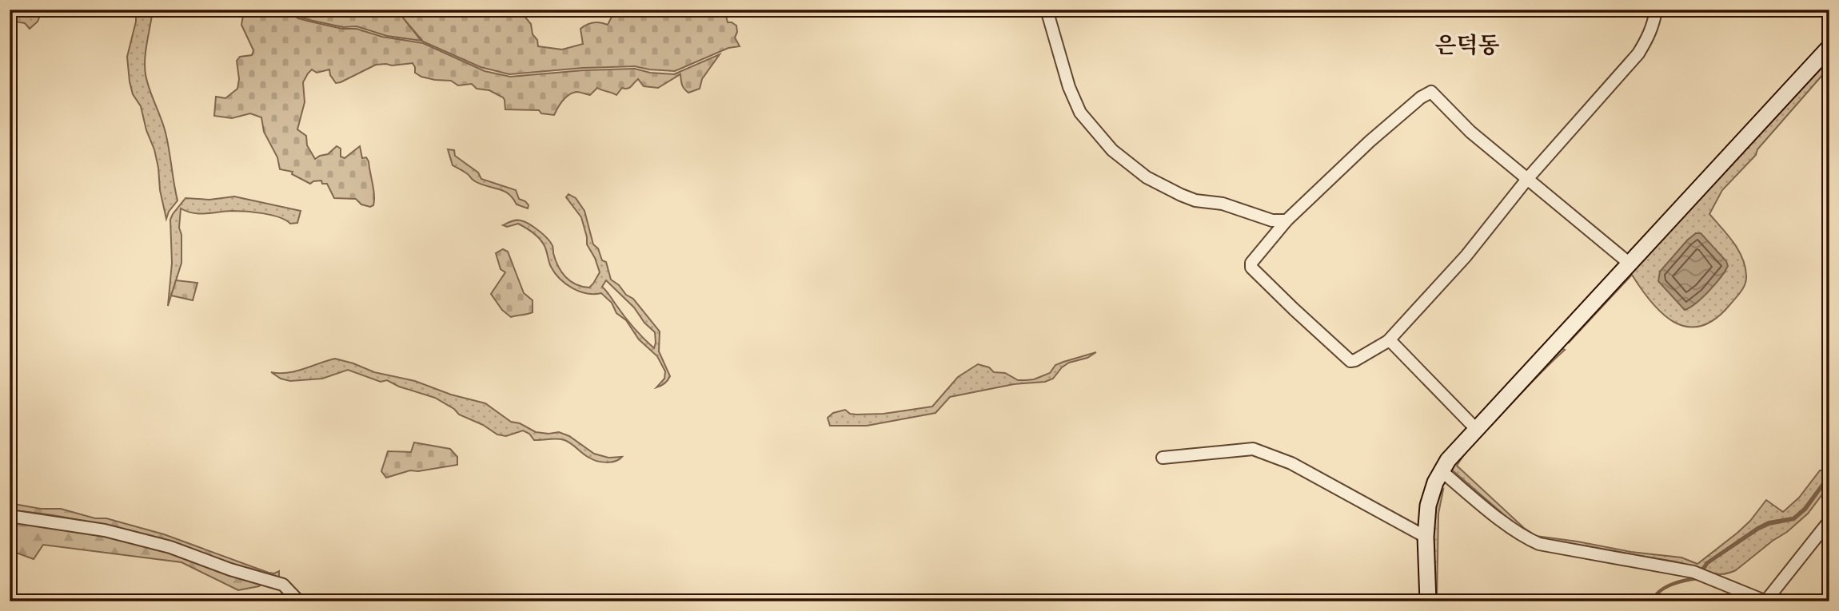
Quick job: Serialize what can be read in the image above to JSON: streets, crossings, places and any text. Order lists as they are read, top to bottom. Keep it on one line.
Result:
{"districts":["은덕동"]}
